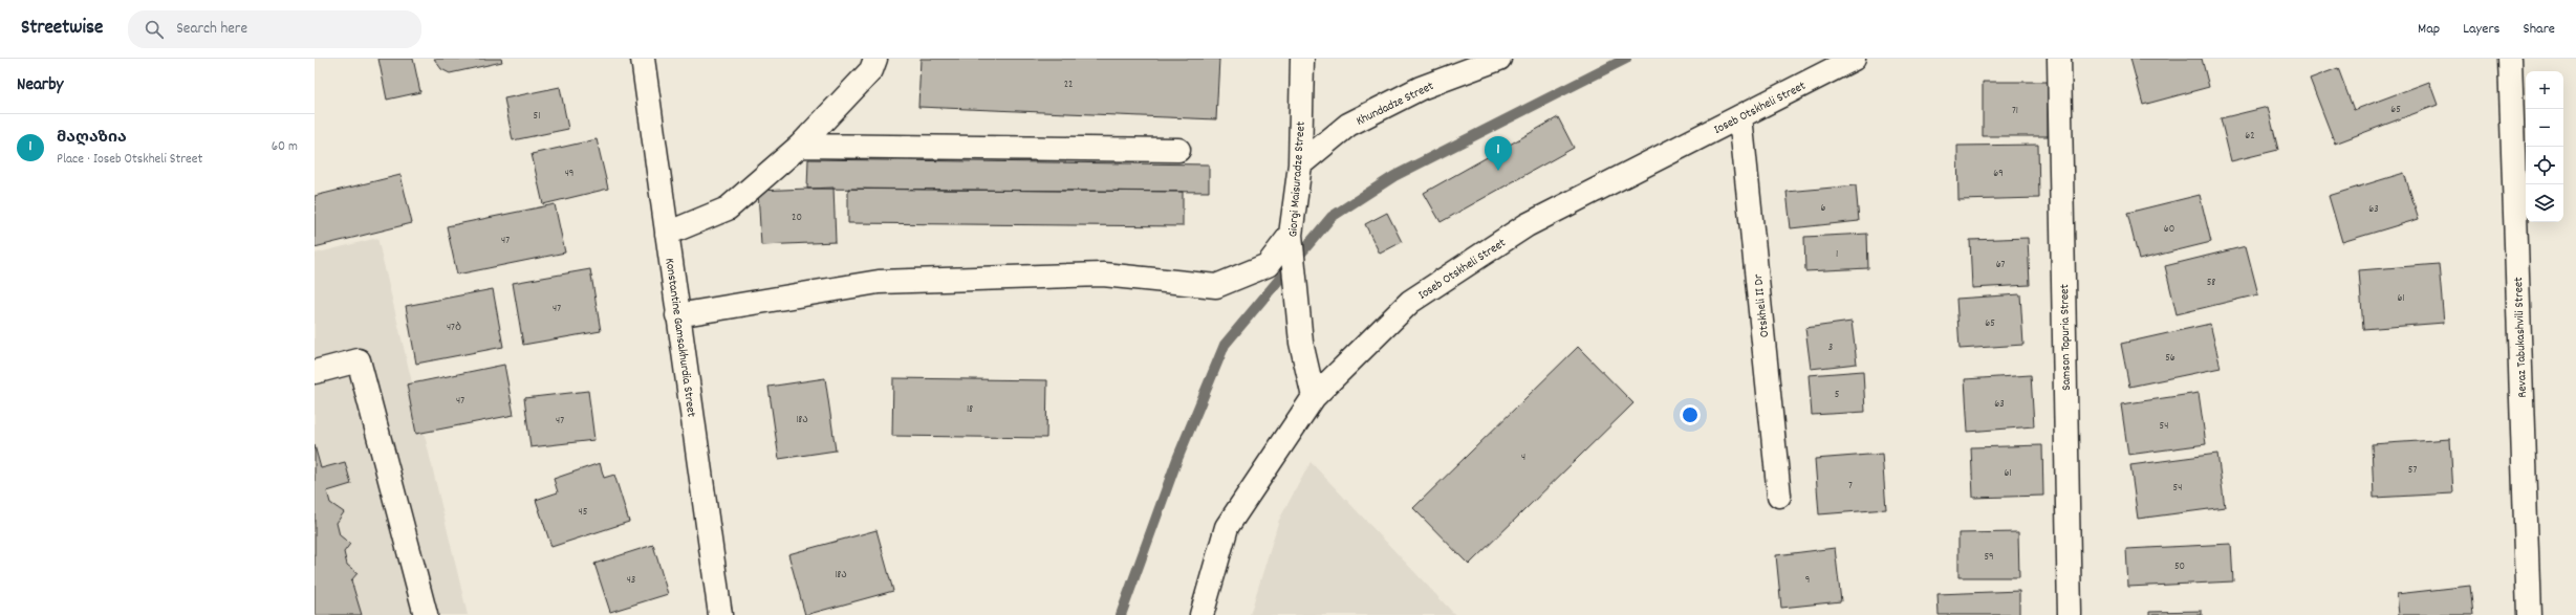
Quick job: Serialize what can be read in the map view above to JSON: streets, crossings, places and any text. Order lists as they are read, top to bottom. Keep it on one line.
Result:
{"streets":{"street":["Khundadze Street","Ioseb Otskheli Street","Giorgi Maisuradze Street","Otskheli II Dr","Konstantine Gamsakhurdia Street","Samson Topuria Street","Revaz Tabukashvili Street"]},"crossings":[["Khundadze Street","Giorgi Maisuradze Street"],["Ioseb Otskheli Street","Giorgi Maisuradze Street"],["Ioseb Otskheli Street","Otskheli II Dr"]],"house_numbers":["22","65","71","51","62","49","69","6","63","20","60","47","1","67","58","61","47","65","47ბ","3","56","5","47","63","18","18ა","47","54","4","57","61","7","54","45","59","50","18ა","43","9"],"page":{"header":"Streetwise","search":"Search here","nav":["Map","Layers","Share"],"heading":"Nearby","map_buttons":["+","−"],"list":[{"mark":"1","name":"მაღაზია","note":"Place · Ioseb Otskheli Street","value":"60 m"}],"pins":"1"}}
